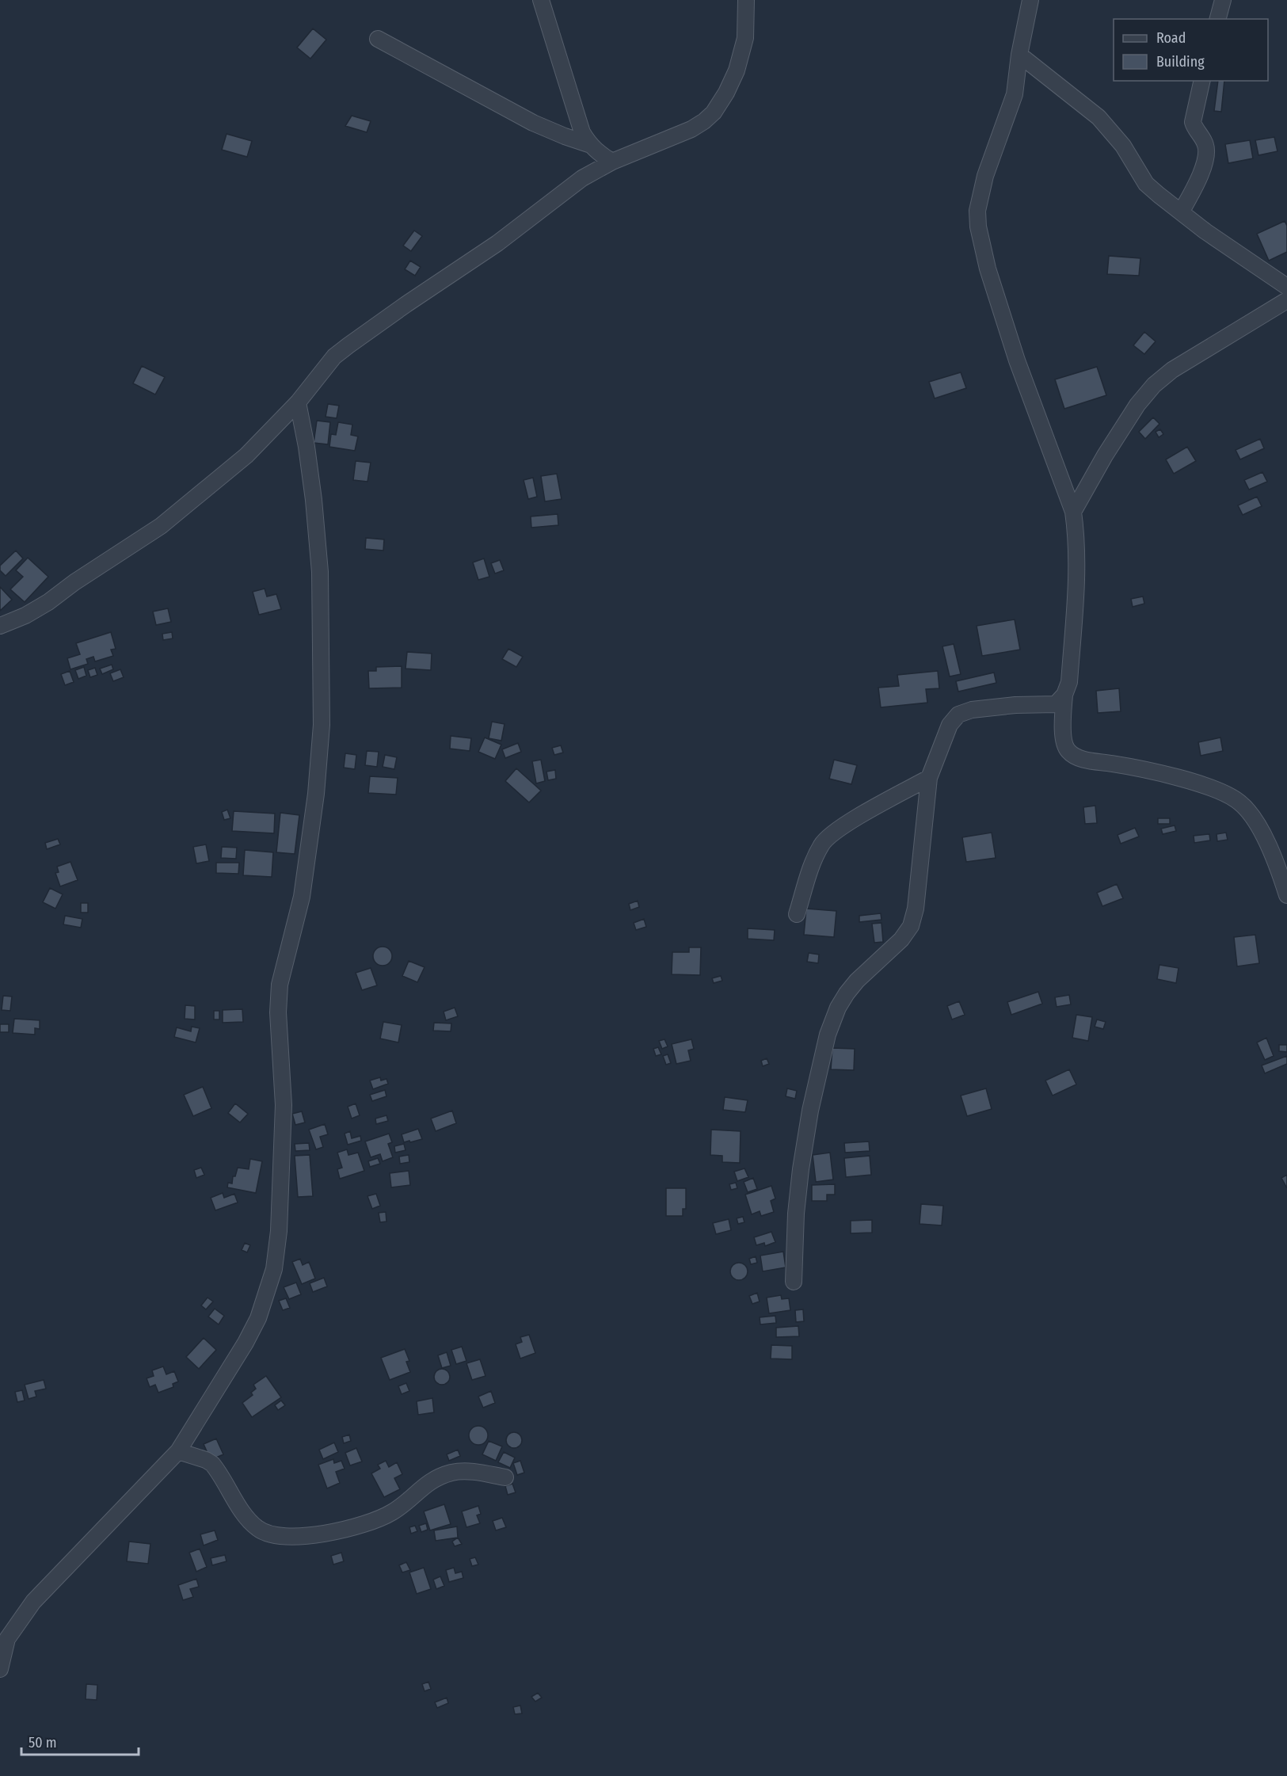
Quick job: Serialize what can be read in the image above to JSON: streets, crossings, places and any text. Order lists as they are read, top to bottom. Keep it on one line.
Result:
{"legend":["Road","Building"],"scale_bar":"50 m"}
